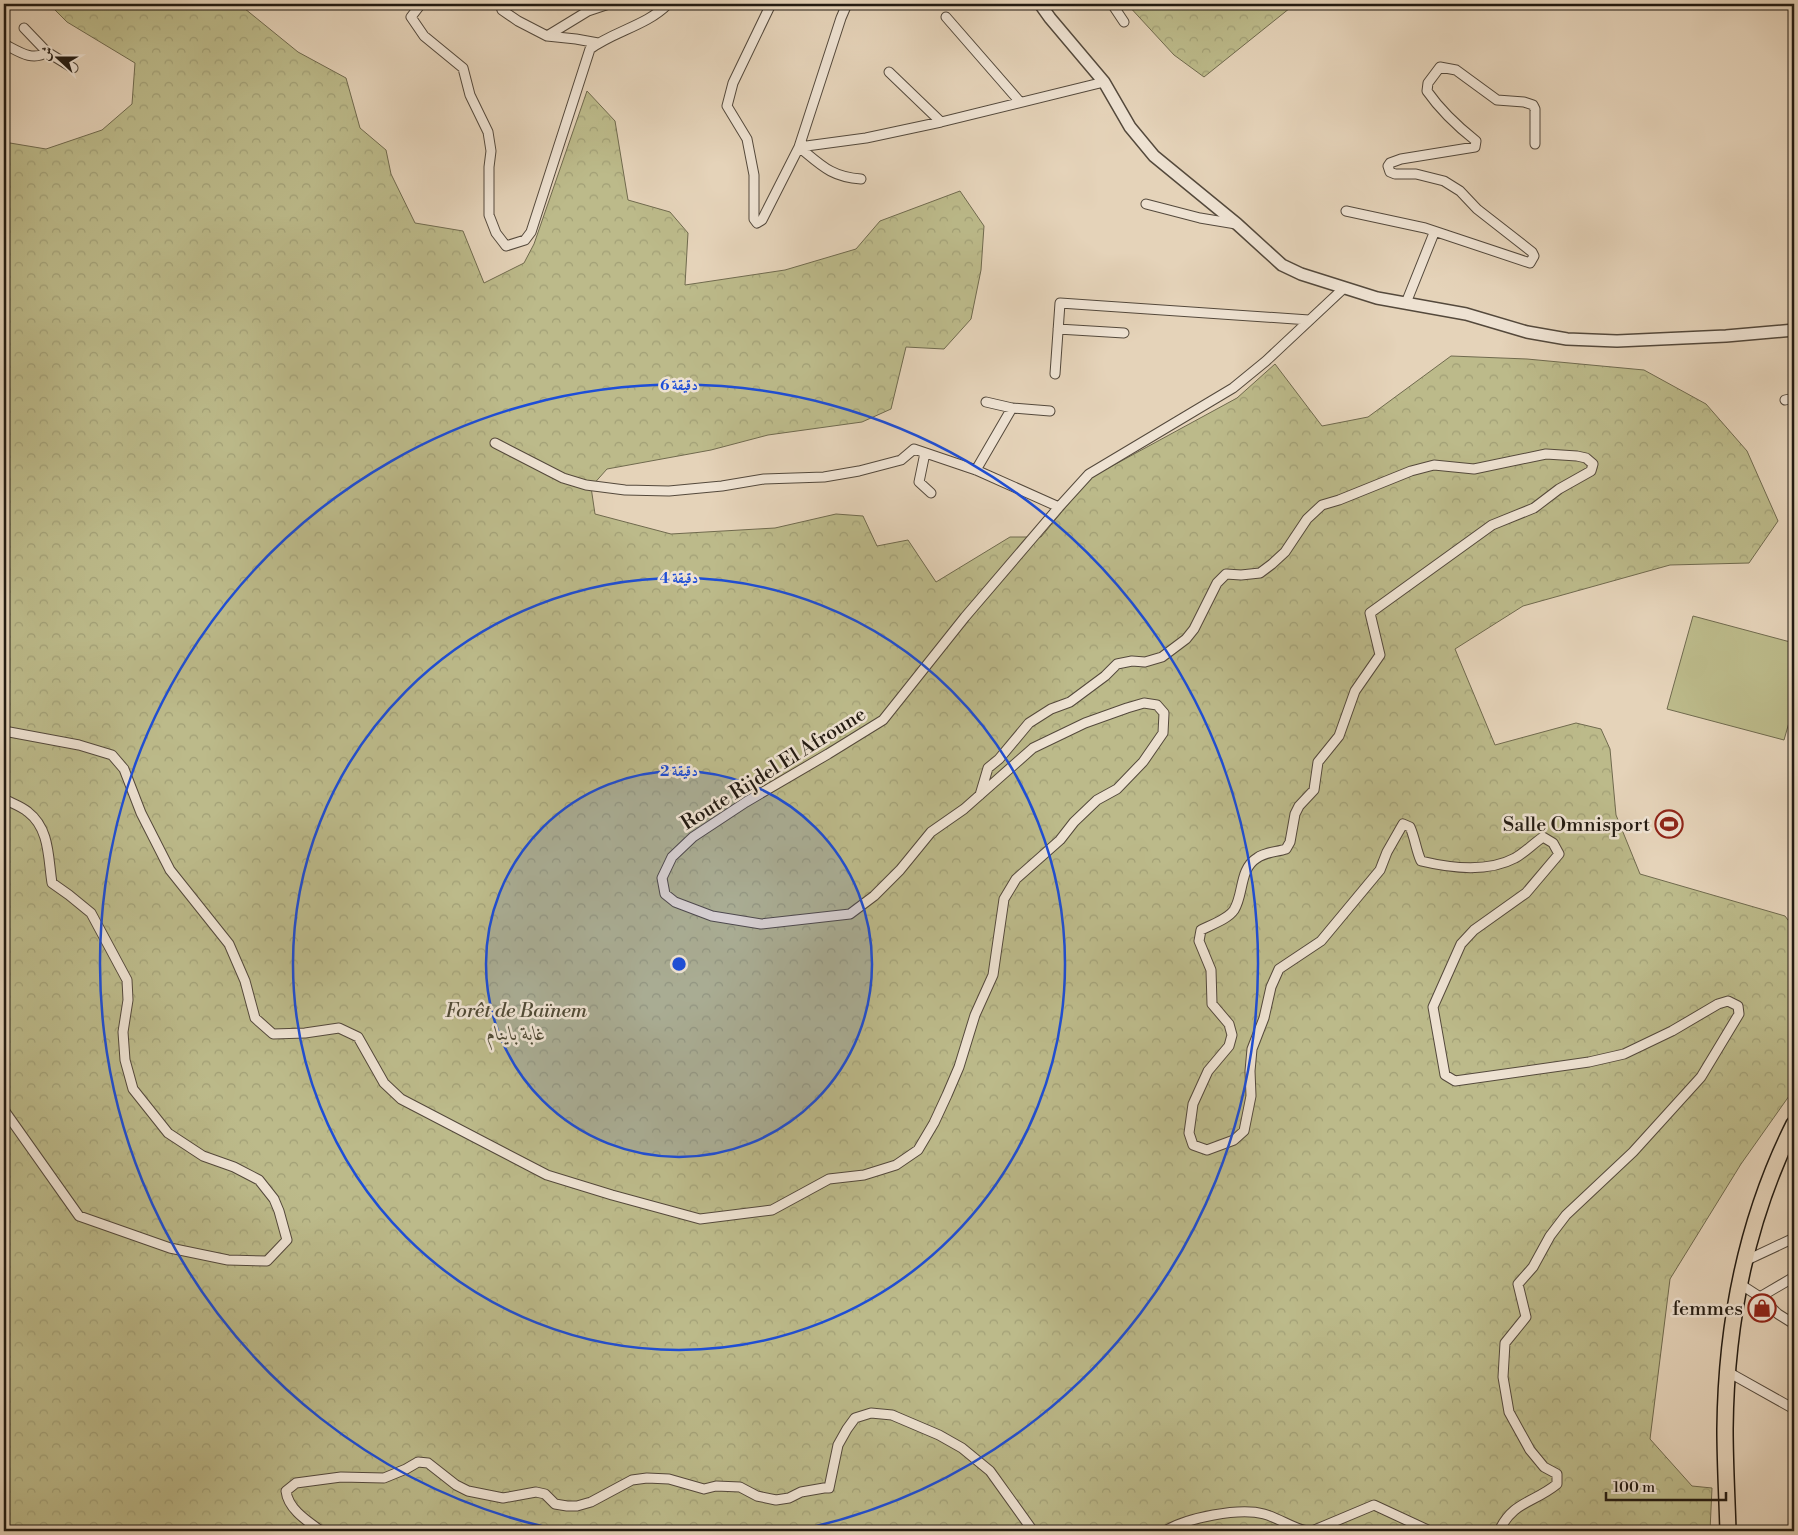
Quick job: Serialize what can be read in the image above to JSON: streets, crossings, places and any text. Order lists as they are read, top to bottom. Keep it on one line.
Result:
{"streets":{"street":["Route Rijdel El Afroune"]},"parks":["Forêt de Baïnem غابة باينام"],"places":{"sports":["Salle Omnisport"],"shop":["femmes"]},"scale_bar":"100 m","north":"left","rings":["6 دقيقة","4 دقيقة","2 دقيقة"]}
